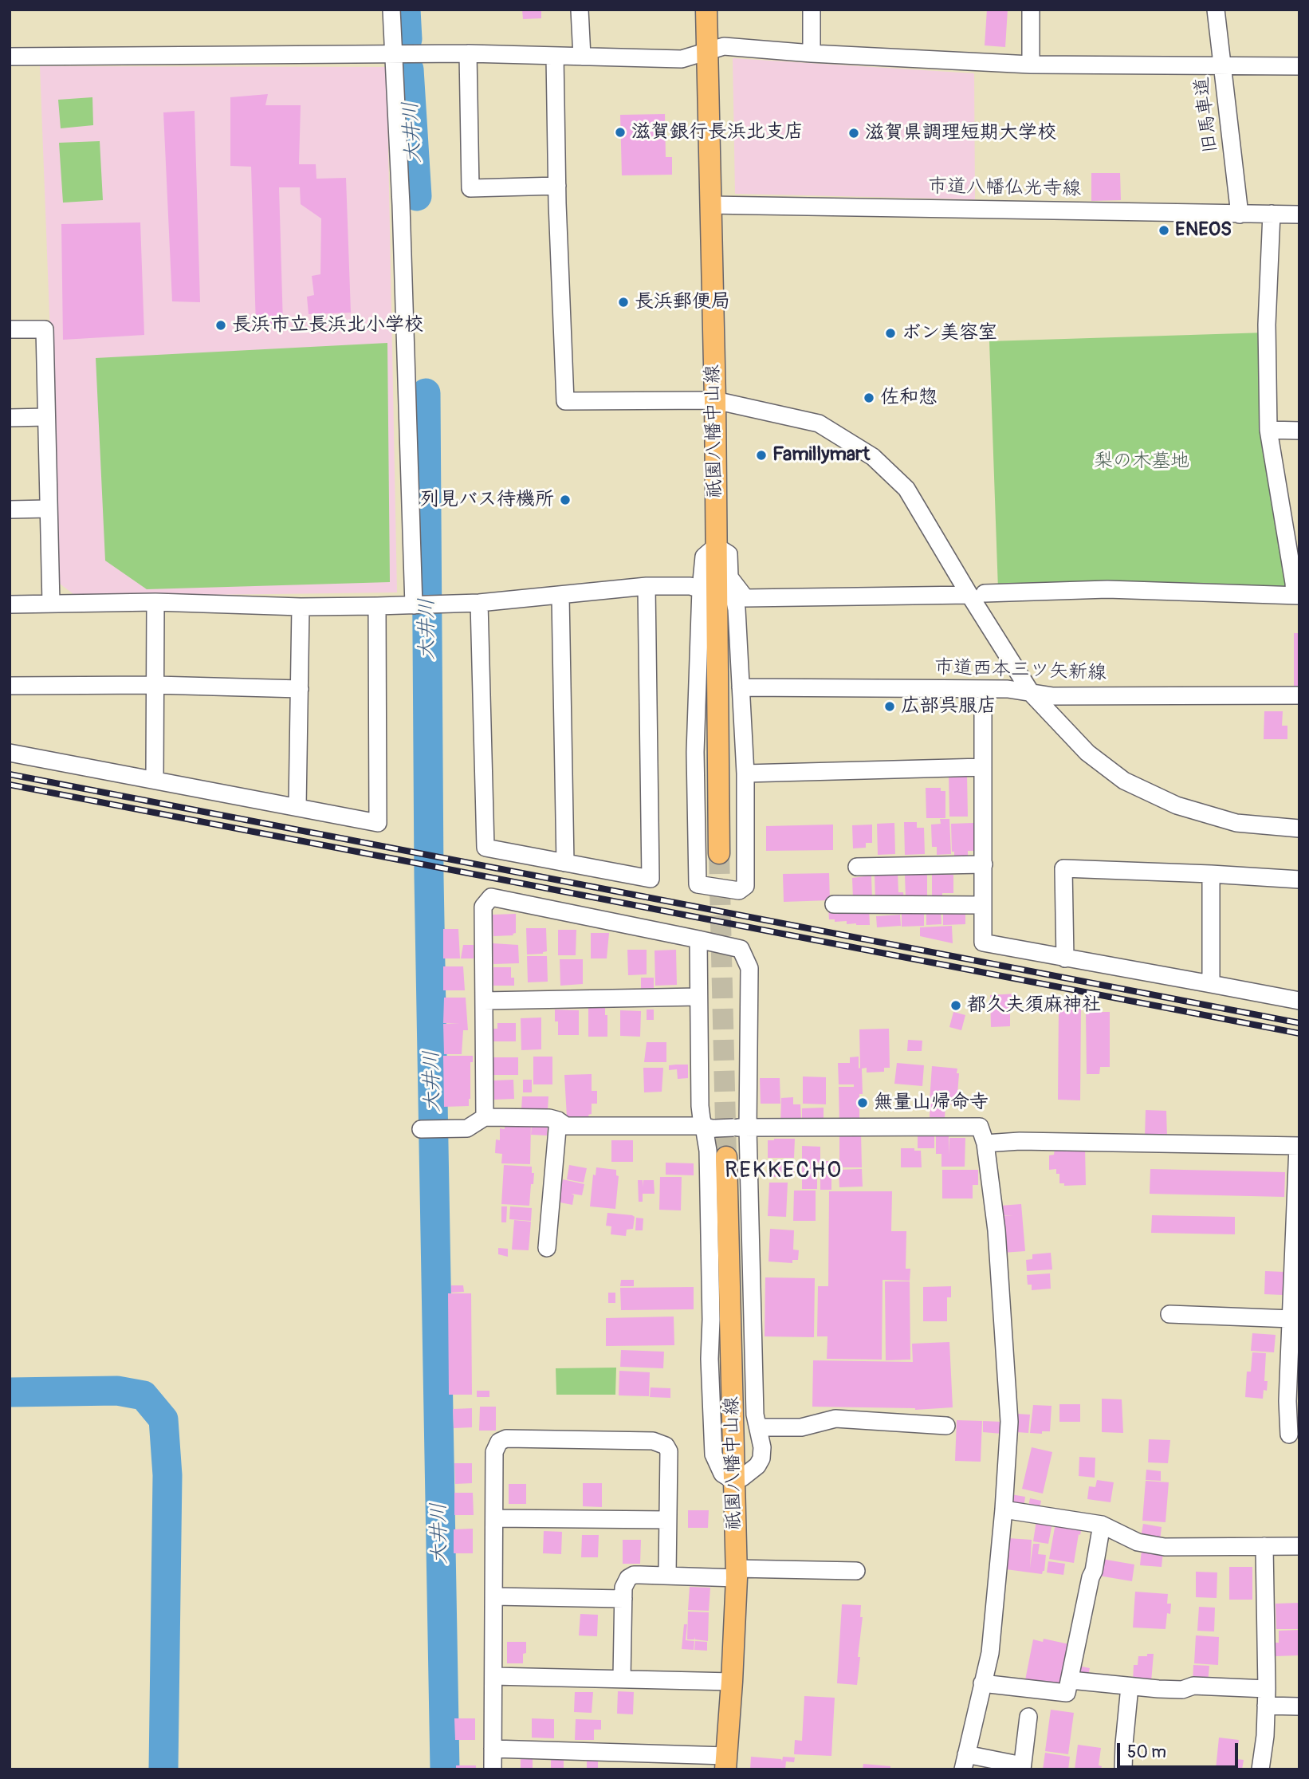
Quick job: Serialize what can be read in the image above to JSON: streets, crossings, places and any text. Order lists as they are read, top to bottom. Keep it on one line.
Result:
{"streets":{"main road":["祇園八幡中山線"],"street":["旧馬車道","市道八幡仏光寺線","市道西本三ツ矢新線"]},"crossings":[["旧馬車道","市道八幡仏光寺線"],["市道八幡仏光寺線","祇園八幡中山線"]],"districts":["REKKECHO"],"water":["大井川"],"parks":["梨の木墓地"],"places":["滋賀銀行長浜北支店","滋賀県調理短期大学校","ENEOS","長浜郵便局","長浜市立長浜北小学校","ボン美容室","佐和惣","Famillymart","列見バス待機所","広部呉服店","都久夫須麻神社","無量山帰命寺"],"scale_bar":"50 m"}
